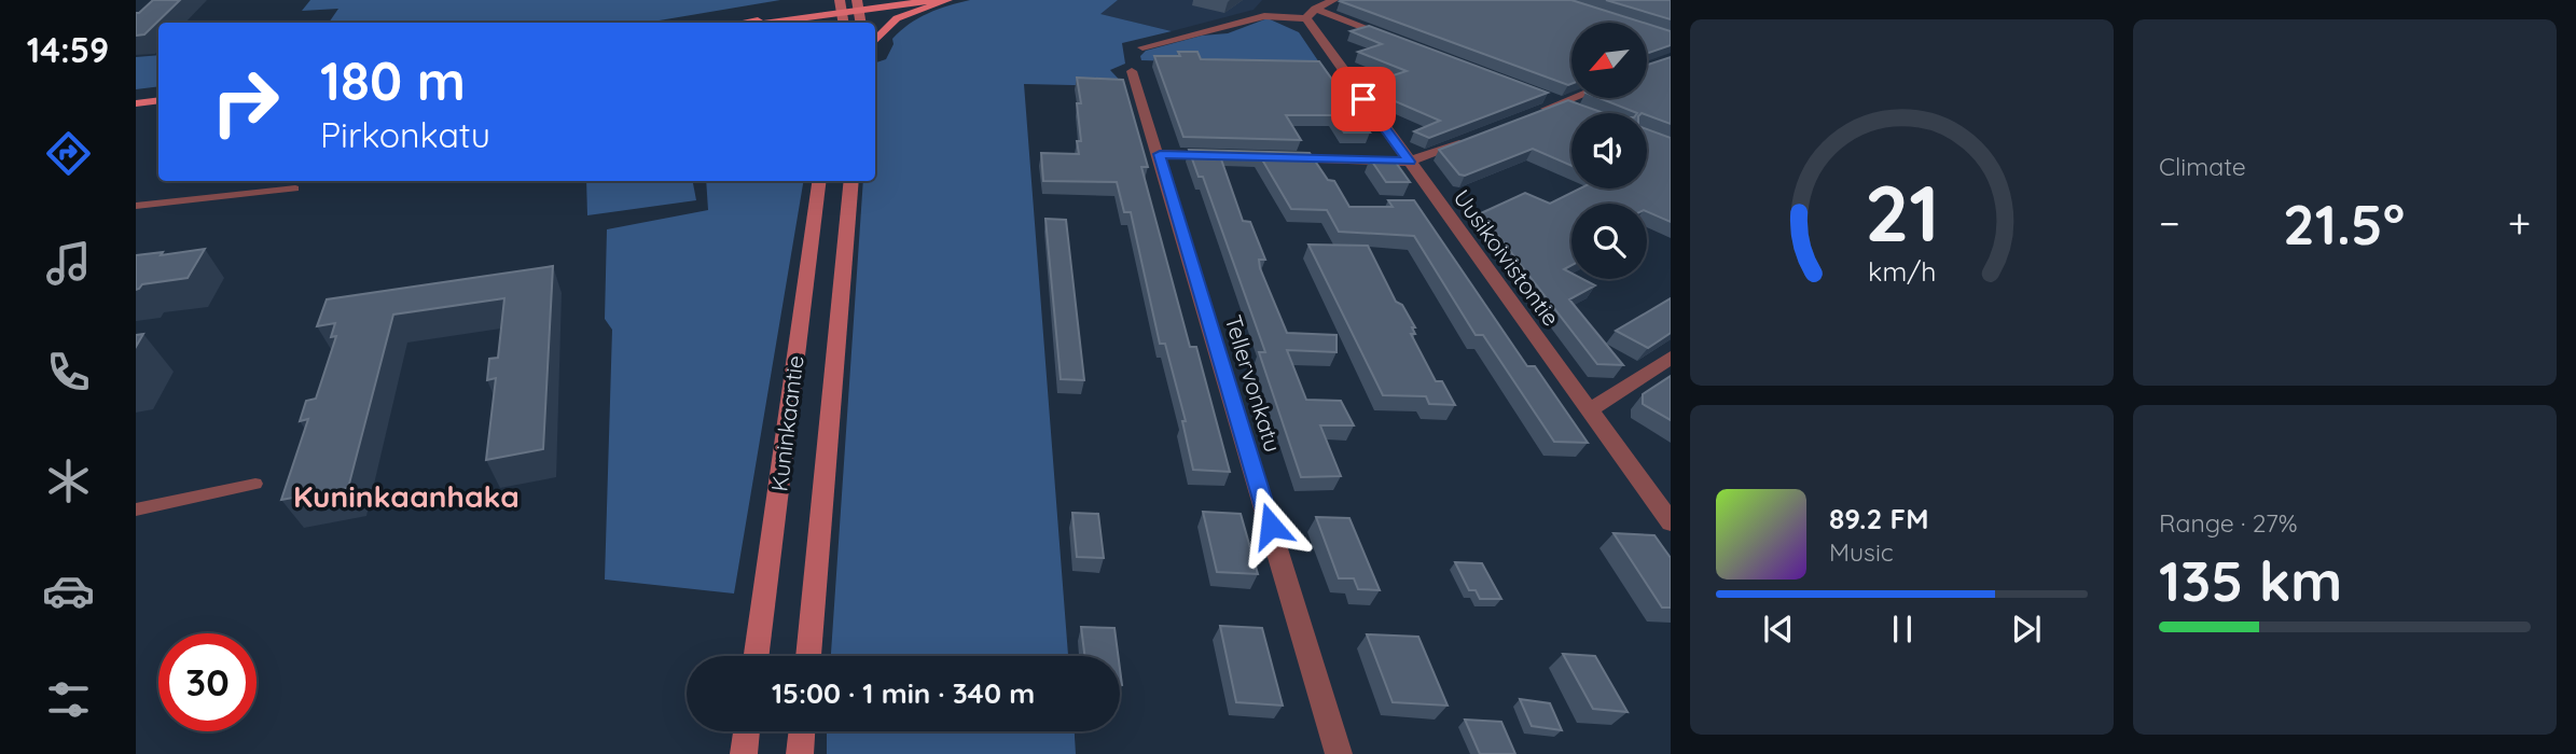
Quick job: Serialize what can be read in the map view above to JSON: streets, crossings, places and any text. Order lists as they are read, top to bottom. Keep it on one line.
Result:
{"streets":{"main road":["Kuninkaantie"],"street":["Uusikoivistontie","Tellervonkatu"]},"districts":["Kuninkaanhaka"],"north":"bottom left","page":{"tabs":"14:59","tile":["Climate",["Range · 27%","135 km"]],"turn":["180 m","Pirkonkatu"],"heat":["−","21.5°","+"],"song":["89.2 FM","Music"],"limit":"30","trip":"15:00 · 1 min · 340 m","gauge":["21","km/h"]}}
